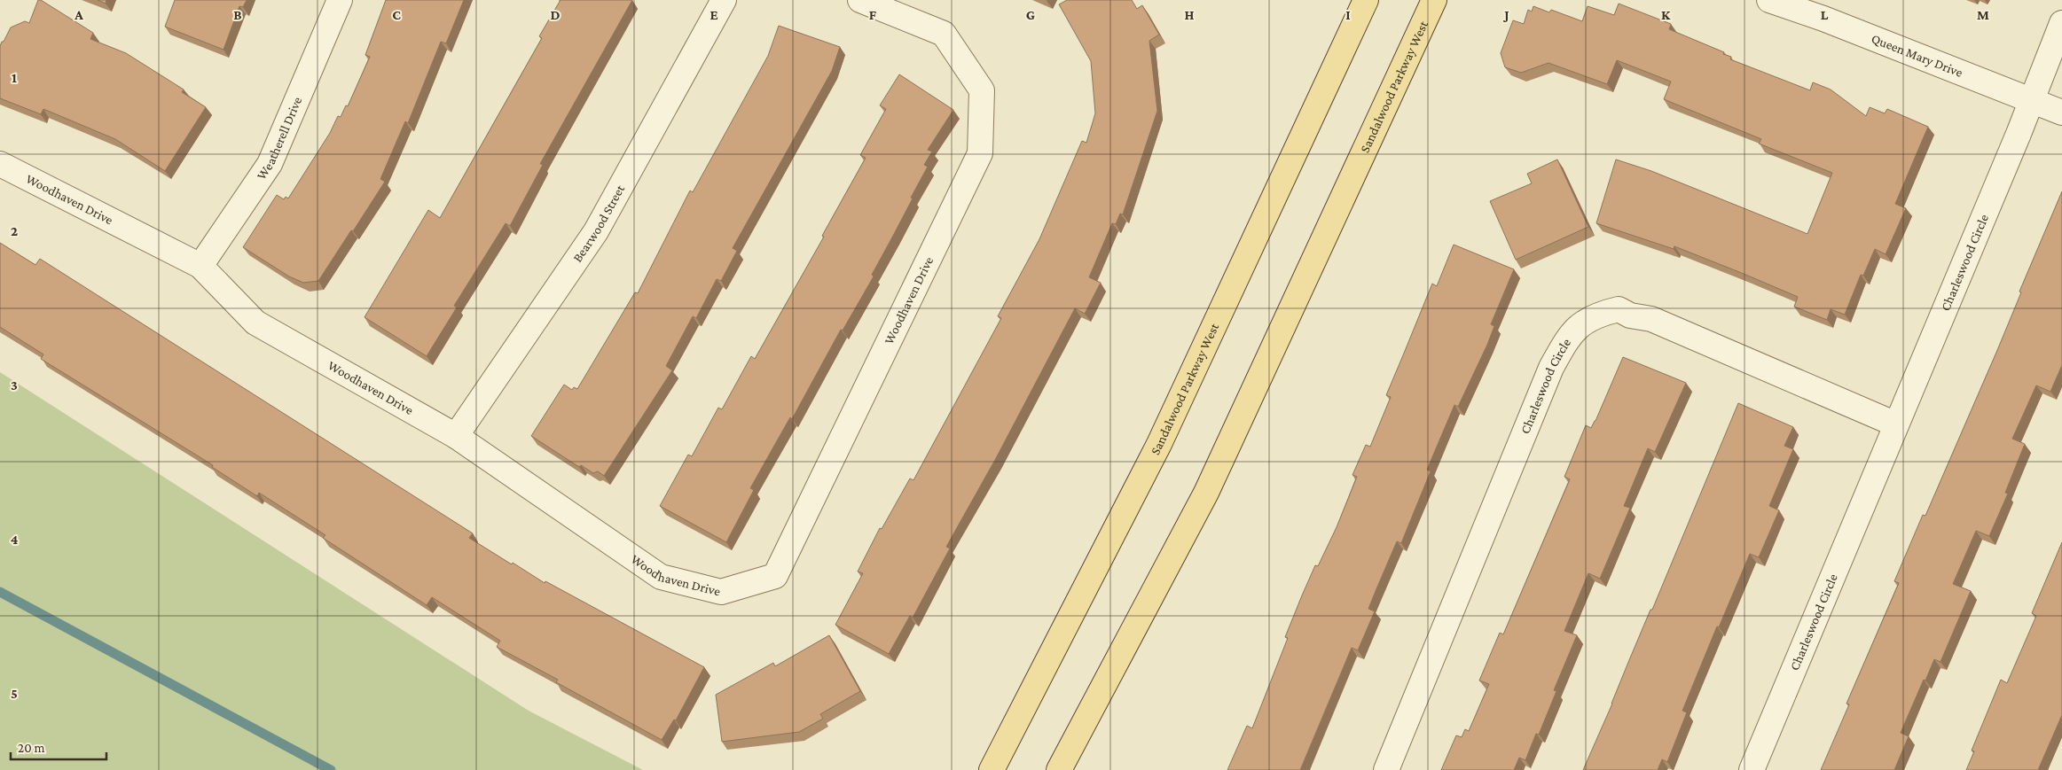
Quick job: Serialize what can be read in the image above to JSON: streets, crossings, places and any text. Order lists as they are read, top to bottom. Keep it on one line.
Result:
{"streets":{"main road":["Sandalwood Parkway West"],"street":["Queen Mary Drive","Weatherell Drive","Woodhaven Drive","Bearwood Street","Charleswood Circle"]},"crossings":[["Queen Mary Drive","Charleswood Circle"],["Weatherell Drive","Woodhaven Drive"],["Woodhaven Drive","Bearwood Street"]],"scale_bar":"20 m","grid":{"columns":["A","B","C","D","E","F","G","H","I","J","K","L","M"],"rows":["1","2","3","4","5"]}}
